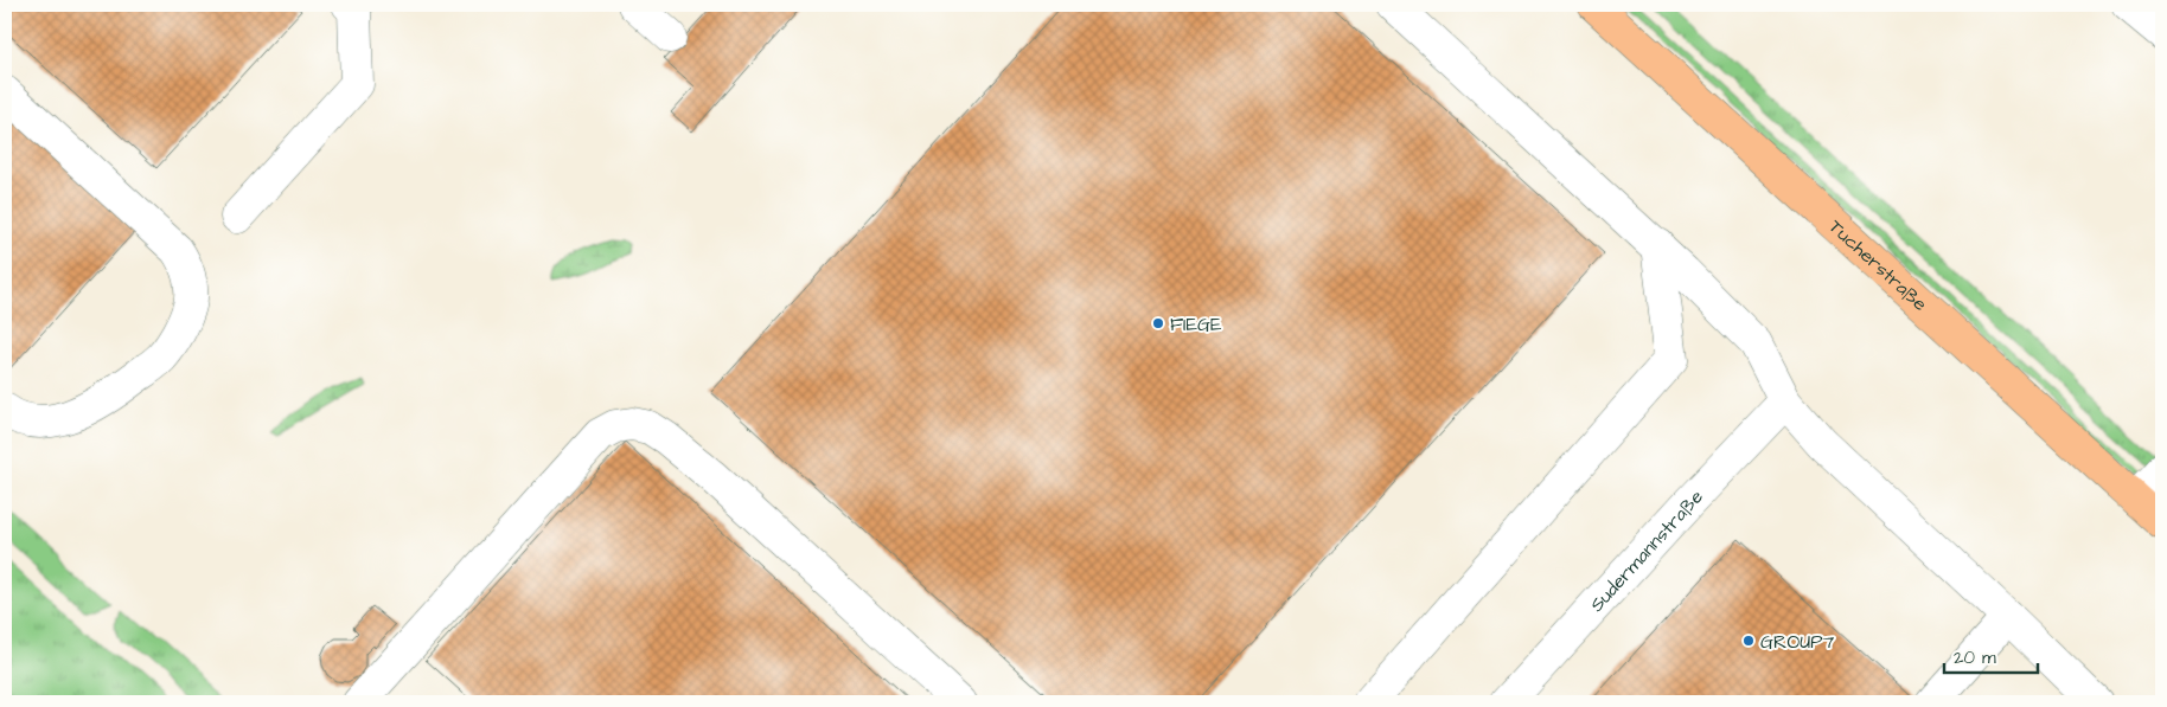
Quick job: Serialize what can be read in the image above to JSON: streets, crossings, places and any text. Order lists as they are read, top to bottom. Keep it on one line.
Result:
{"streets":{"main road":["Tucherstraße"],"street":["Sudermannstraße"]},"places":["FIEGE","GROUP7"],"scale_bar":"20 m"}
